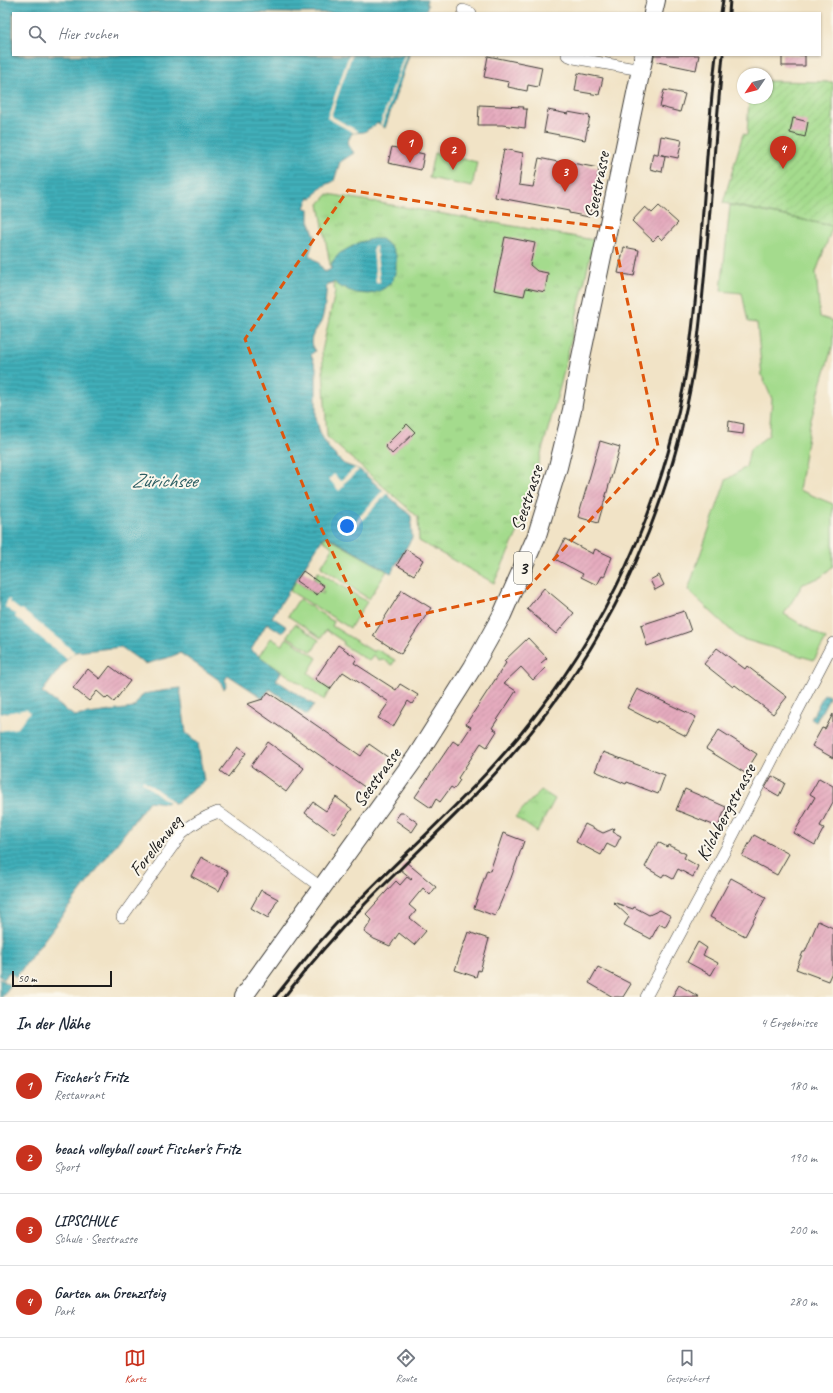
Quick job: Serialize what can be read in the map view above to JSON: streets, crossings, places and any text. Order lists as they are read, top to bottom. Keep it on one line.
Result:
{"streets":{"main road":["Seestrasse","3"],"street":["Kilchbergstrasse","Forellenweg"]},"crossings":[["Seestrasse","Forellenweg"]],"water":["Zürichsee"],"scale_bar":"50 m","north":"bottom left","page":{"search":"Hier suchen","pins":["1","4","2","3"],"scale":"50 m","heading":["In der Nähe","4 Ergebnisse"],"list":[{"mark":"1","name":"Fischer's Fritz","note":"Restaurant","value":"180 m"},{"mark":"2","name":"beach volleyball court Fischer's Fritz","note":"Sport","value":"190 m"},{"mark":"3","name":"LIPSCHULE","note":"Schule · Seestrasse","value":"200 m"},{"mark":"4","name":"Garten am Grenzsteig","note":"Park","value":"280 m"}],"nav":["Karte","Route","Gespeichert"]}}
